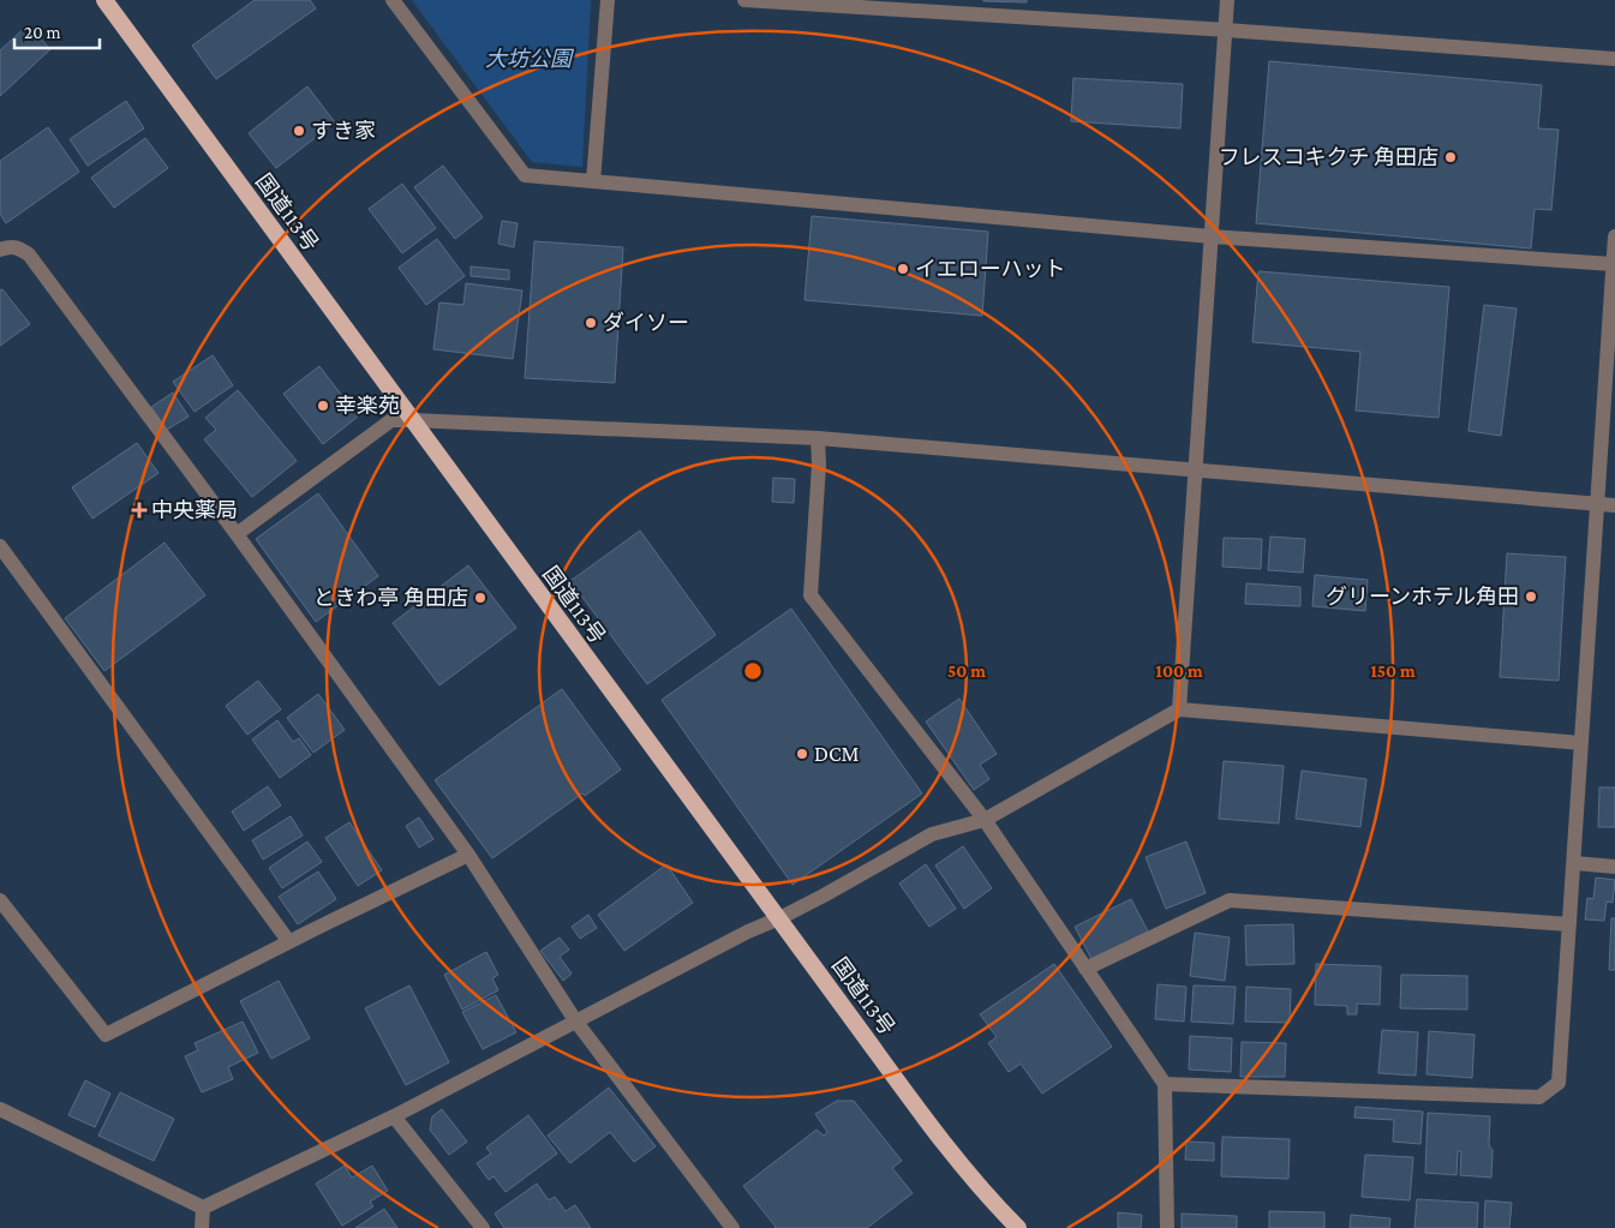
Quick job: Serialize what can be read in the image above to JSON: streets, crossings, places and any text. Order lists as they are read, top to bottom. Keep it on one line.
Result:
{"streets":{"highway":["国道113号"]},"parks":["大坊公園"],"places":{"other":["すき家","フレスコキクチ 角田店","イエローハット","ダイソー","幸楽苑","グリーンホテル角田","ときわ亭 角田店","DCM"],"health":["中央薬局"]},"scale_bar":"20 m","rings":["50 m","100 m","150 m"]}
